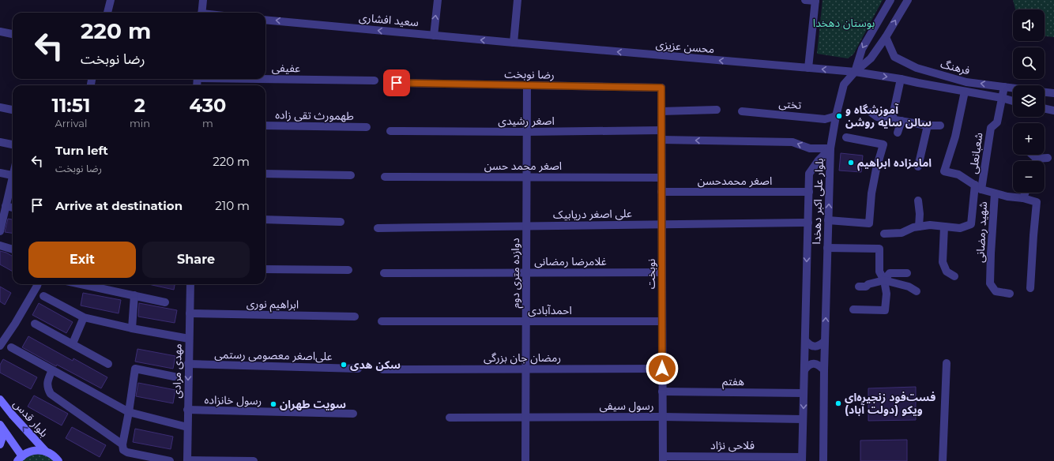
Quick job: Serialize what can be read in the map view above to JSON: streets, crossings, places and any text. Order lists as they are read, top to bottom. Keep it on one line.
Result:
{"streets":{"main road":["بلوار قدس"],"street":["سعید افشاری","محسن عزیزی","فرهنگ","عفیفی","رضا نوبخت","تختی","طهمورث تقی زاده","اصغر رشیدی","شعبانعلی","اصغر محمد حسن","اصغر محمدحسن","بلوار علی اکبر دهخدا","علی اصغر دریابیک","شهید رمضانی","غلامرضا رمضانی","دوازده متری دوم","نوبخت","ابراهیم نوری","احمدآبادی","علی‌اصغر معصومی رستمی","رمضان جان بزرگی","مهدی مرادی","هفتم","رسول خانزاده","رسول سیفی","فلاحی نژاد"]},"crossings":[["سعید افشاری","محسن عزیزی"],["محسن عزیزی","فرهنگ"],["فرهنگ","شعبانعلی"],["رضا نوبخت","دوازده متری دوم"],["رضا نوبخت","نوبخت"],["اصغر رشیدی","دوازده متری دوم"],["اصغر رشیدی","نوبخت"],["اصغر محمد حسن","دوازده متری دوم"],["اصغر محمد حسن","نوبخت"],["اصغر محمدحسن","بلوار علی اکبر دهخدا"],["اصغر محمدحسن","نوبخت"],["بلوار علی اکبر دهخدا","علی اصغر دریابیک"],["بلوار علی اکبر دهخدا","هفتم"],["بلوار علی اکبر دهخدا","رسول سیفی"],["بلوار علی اکبر دهخدا","فلاحی نژاد"],["علی اصغر دریابیک","دوازده متری دوم"],["علی اصغر دریابیک","نوبخت"],["غلامرضا رمضانی","دوازده متری دوم"],["غلامرضا رمضانی","نوبخت"],["دوازده متری دوم","احمدآبادی"],["دوازده متری دوم","رمضان جان بزرگی"],["دوازده متری دوم","رسول سیفی"],["نوبخت","احمدآبادی"],["نوبخت","رمضان جان بزرگی"],["نوبخت","هفتم"],["نوبخت","رسول سیفی"],["نوبخت","فلاحی نژاد"],["ابراهیم نوری","مهدی مرادی"],["علی‌اصغر معصومی رستمی","مهدی مرادی"],["مهدی مرادی","رسول خانزاده"]],"one_way":["سعید افشاری","محسن عزیزی"],"parks":["بوستان دهخدا"],"places":["آموزشگاه و سالن سایه روشن","امامزاده ابراهیم","سكن هدى","فست‌فود زنجیره‌ای ویکو (دولت آباد)","سويت طهران"],"page":{"map_buttons":["+","−"],"turn":["220 m","رضا نوبخت"],"eta":["11:51","Arrival","2","min","430","m"],"list":[{"name":"Turn left","note":"رضا نوبخت","value":"220 m"},{"name":"Arrive at destination","value":"210 m"}],"buttons":["Exit","Share"]}}
